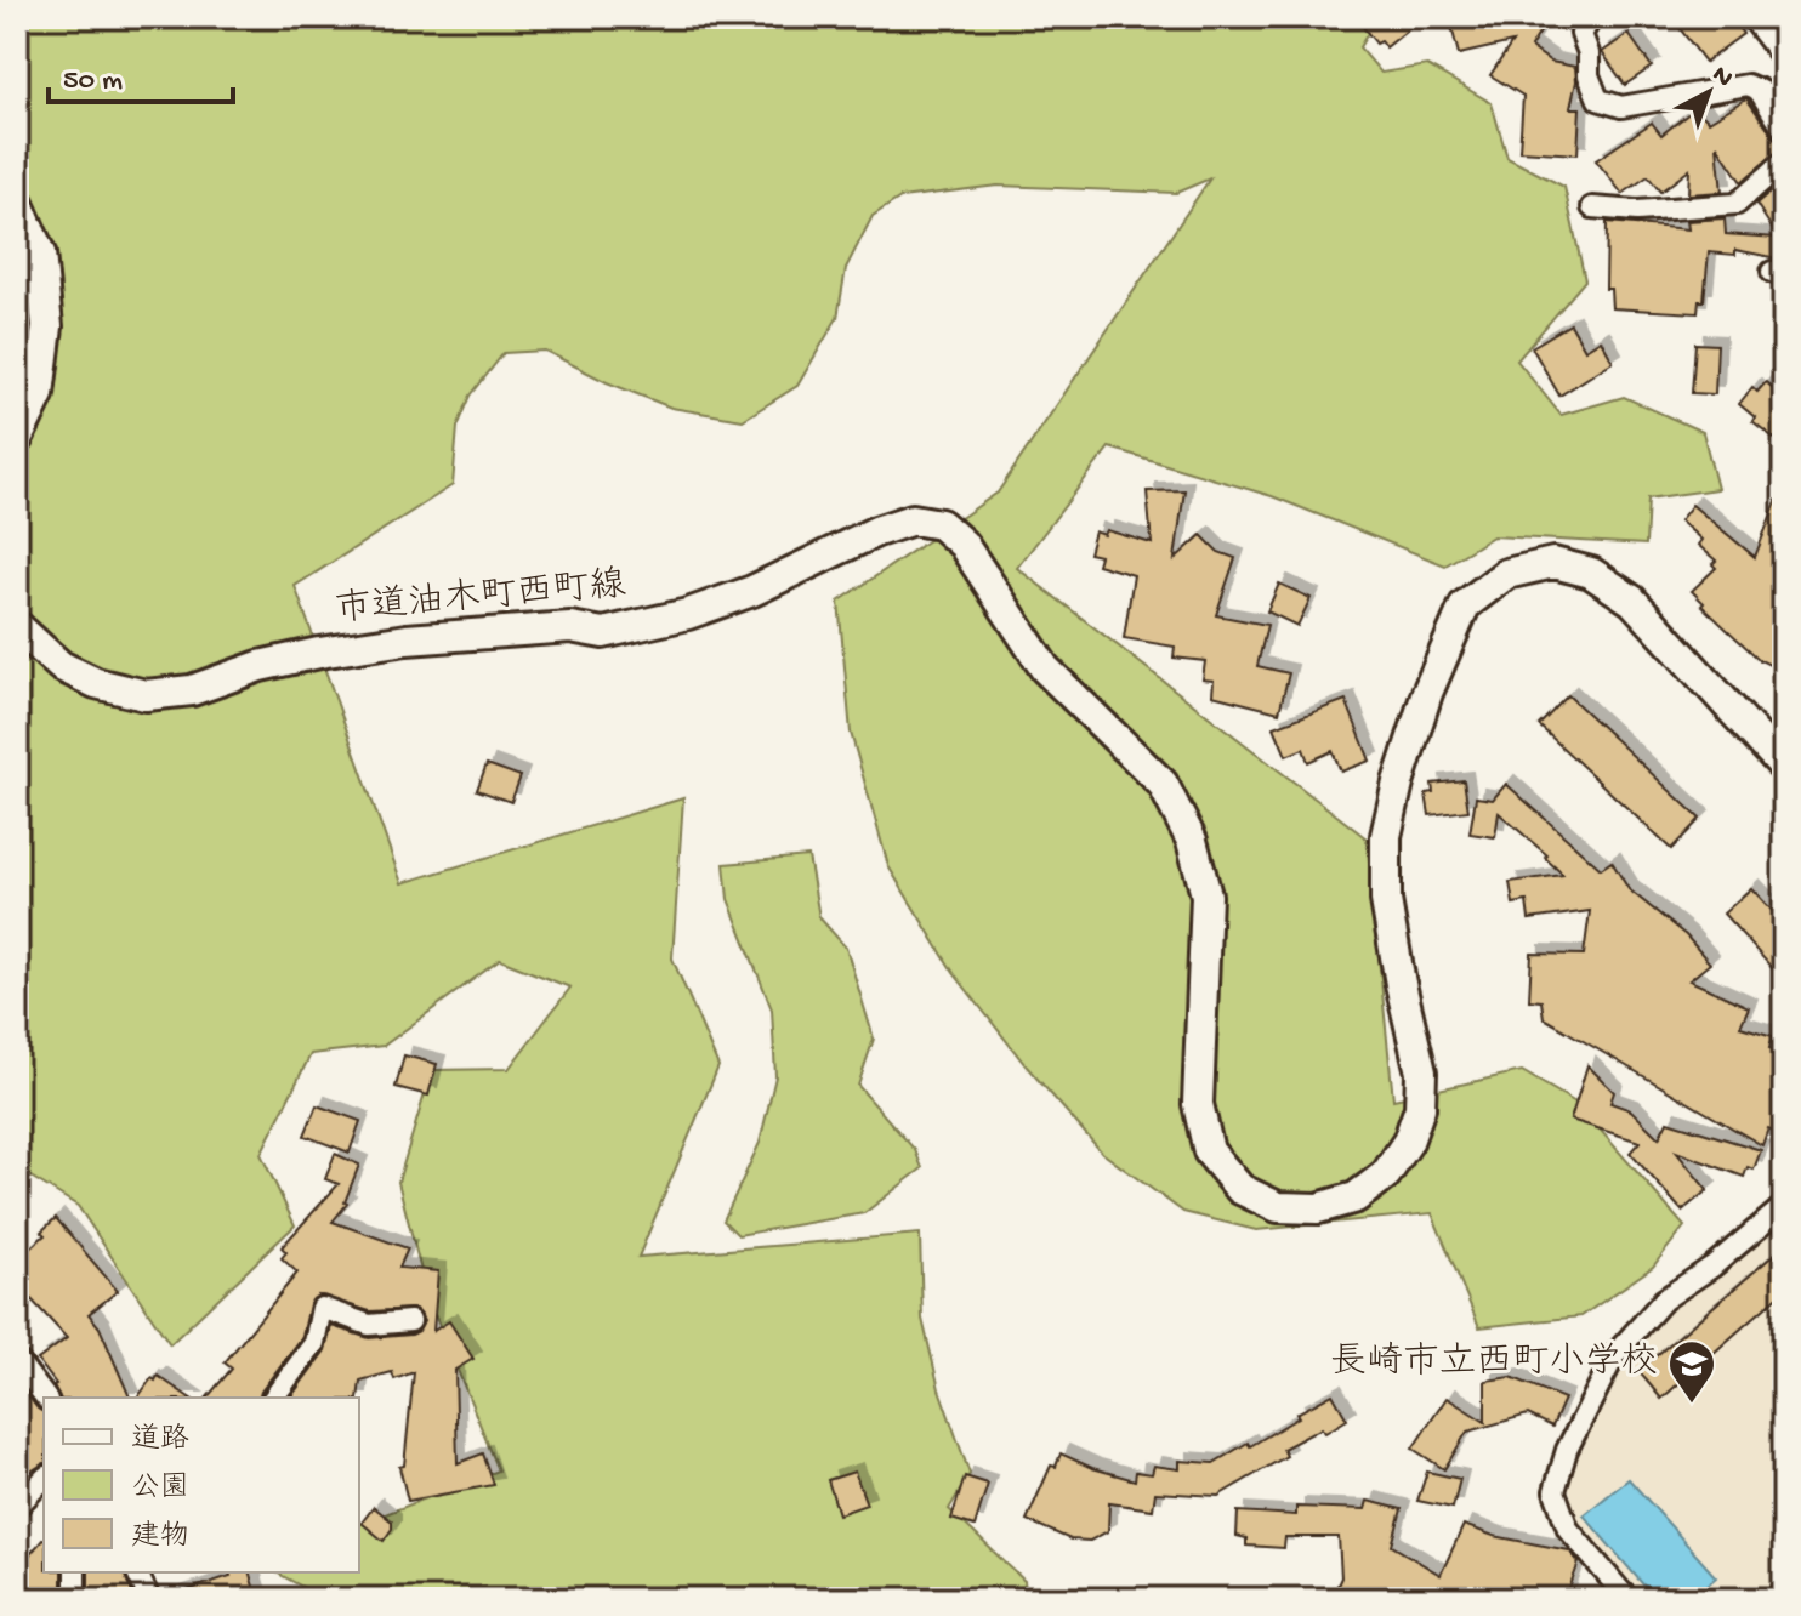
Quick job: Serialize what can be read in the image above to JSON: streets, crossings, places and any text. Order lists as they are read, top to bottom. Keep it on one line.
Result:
{"streets":{"street":["市道油木町西町線"]},"places":{"school or university":["長崎市立西町小学校"]},"legend":["道路","公園","建物"],"scale_bar":"50 m","north":"top right"}
